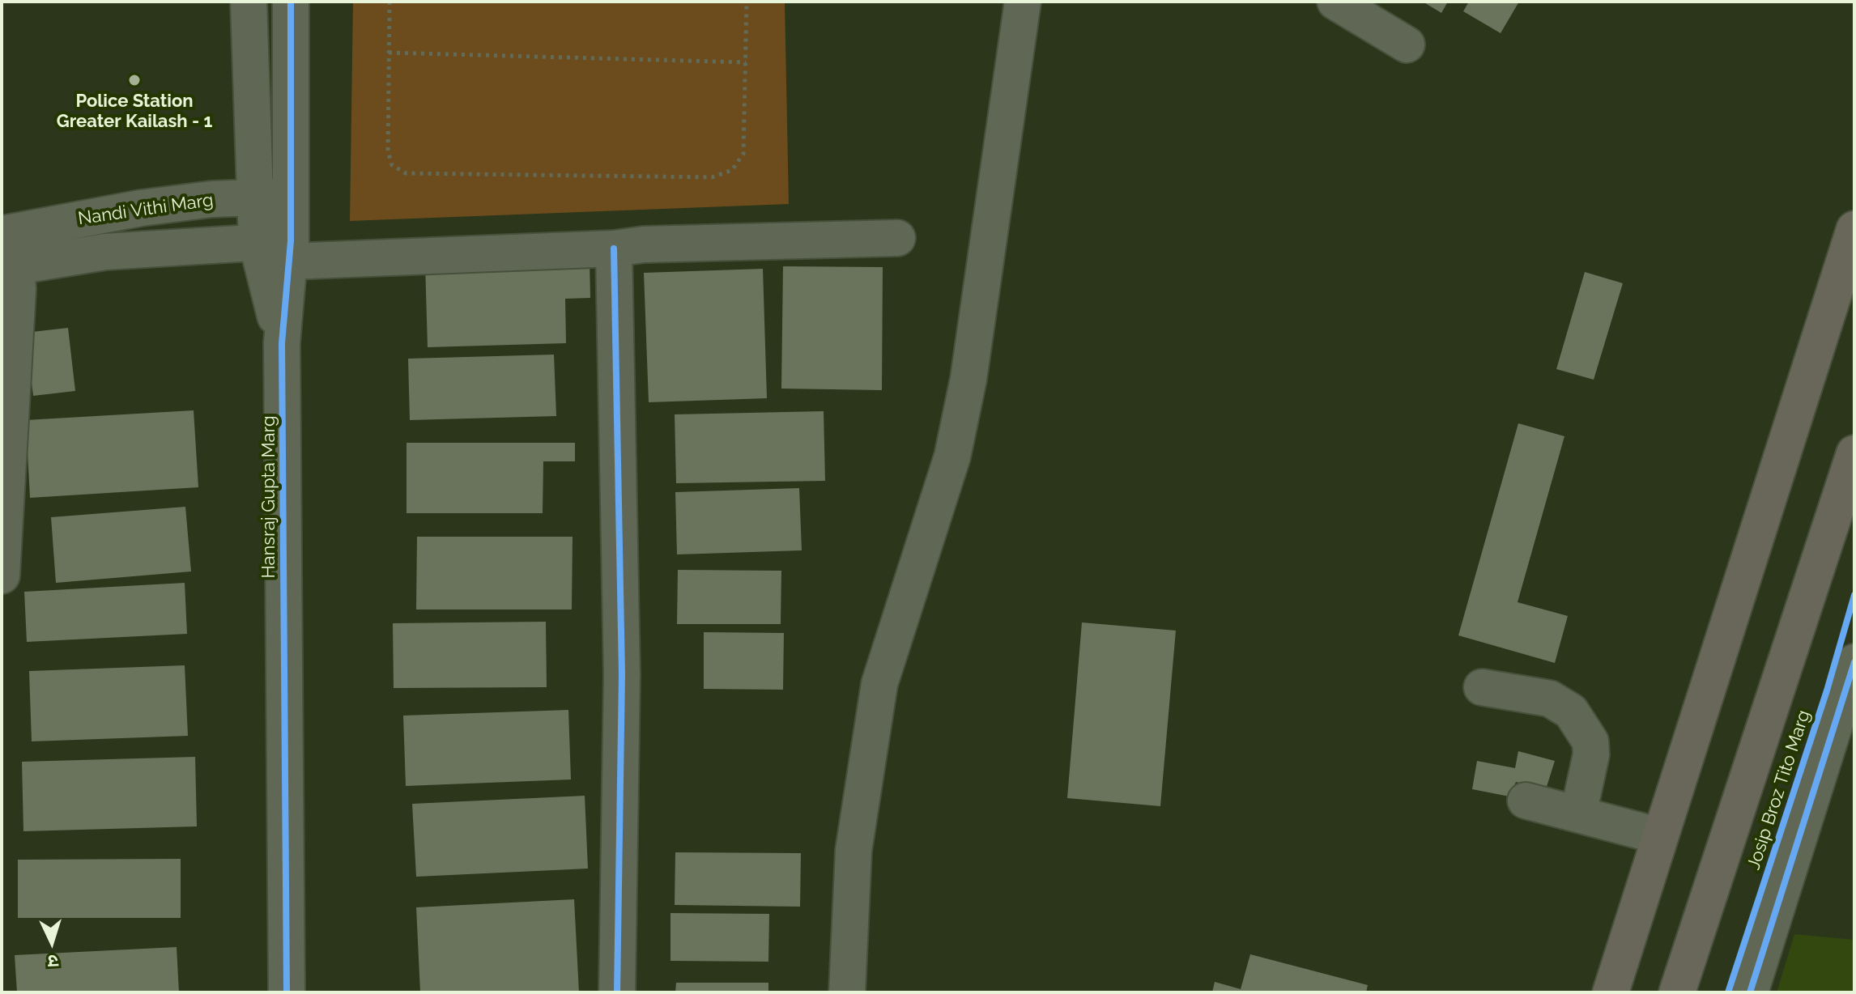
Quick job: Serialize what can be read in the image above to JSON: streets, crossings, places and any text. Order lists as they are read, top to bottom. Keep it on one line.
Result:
{"streets":{"main road":["Josip Broz Tito Marg"],"street":["Nandi Vithi Marg","Hansraj Gupta Marg"]},"crossings":[["Nandi Vithi Marg","Hansraj Gupta Marg"]],"places":["Police Station Greater Kailash - 1"],"north":"bottom"}
